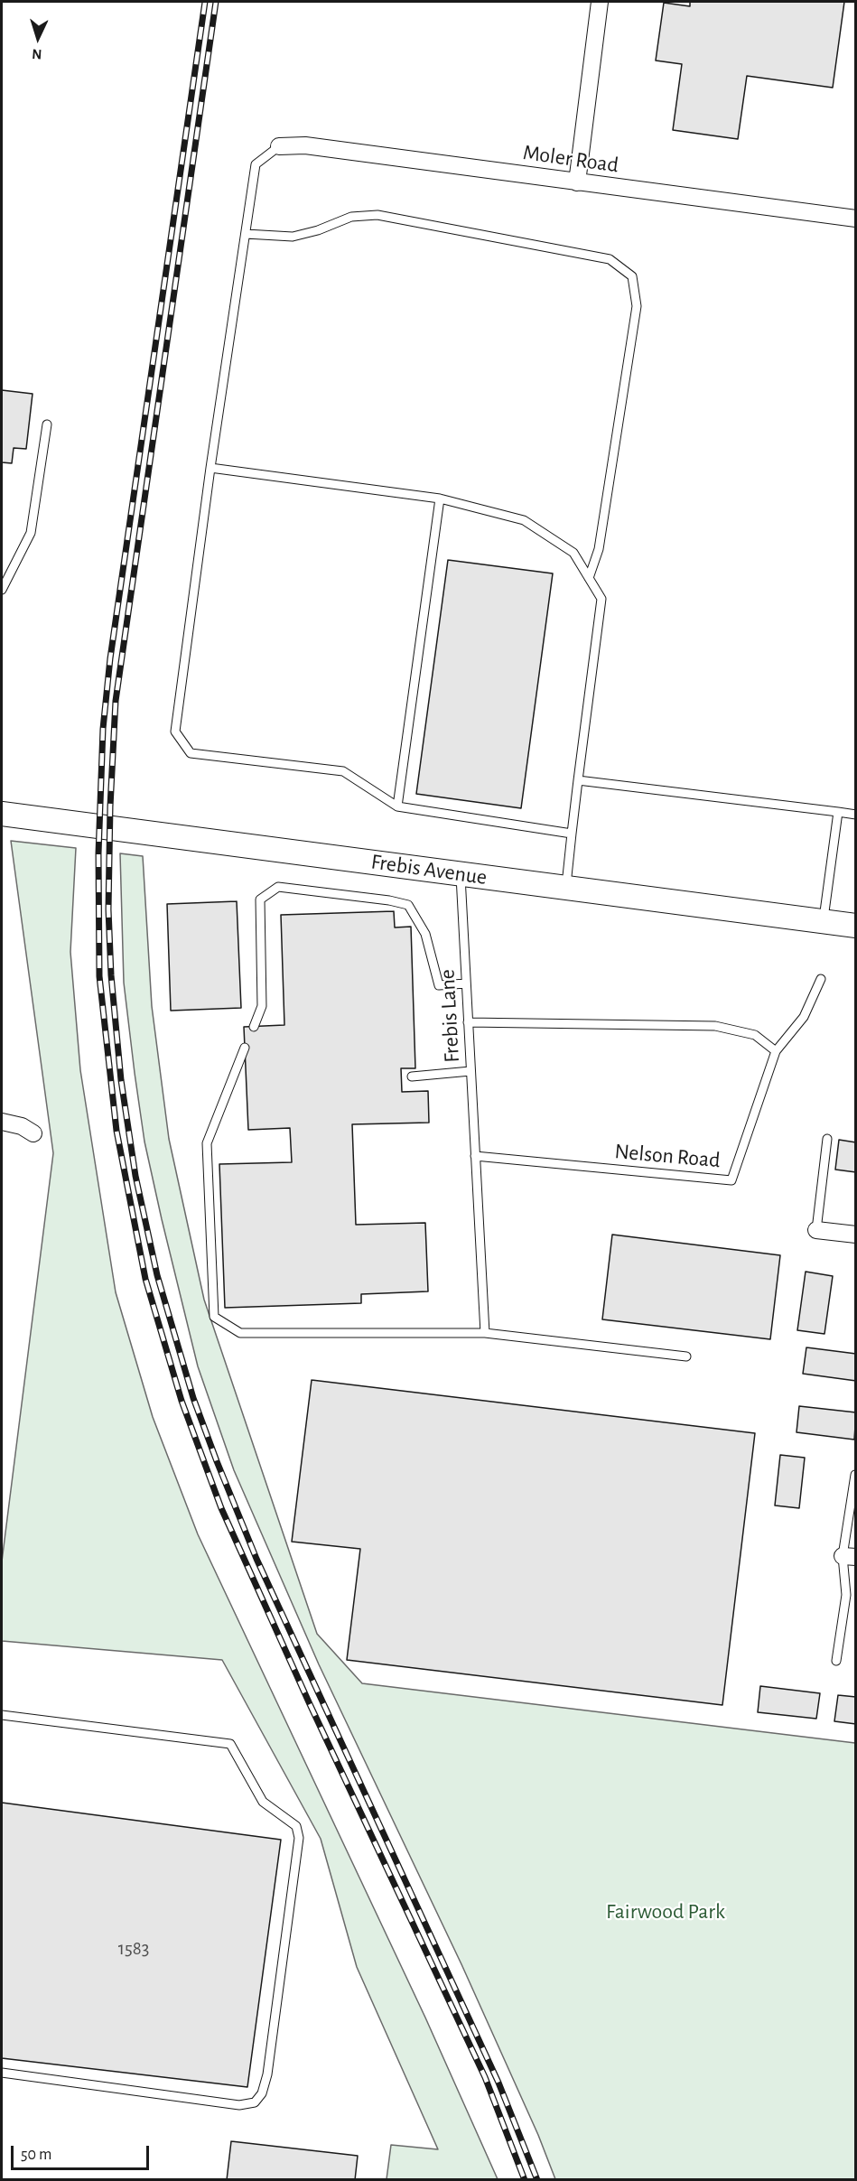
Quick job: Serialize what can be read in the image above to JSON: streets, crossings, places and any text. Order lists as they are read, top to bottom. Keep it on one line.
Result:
{"streets":{"main road":["Frebis Avenue"],"street":["Moler Road"],"lane":["Frebis Lane","Nelson Road"]},"crossings":[["Frebis Avenue","Frebis Lane"],["Frebis Lane","Nelson Road"]],"parks":["Fairwood Park"],"house_numbers":["1583"],"scale_bar":"50 m","north":"bottom"}
